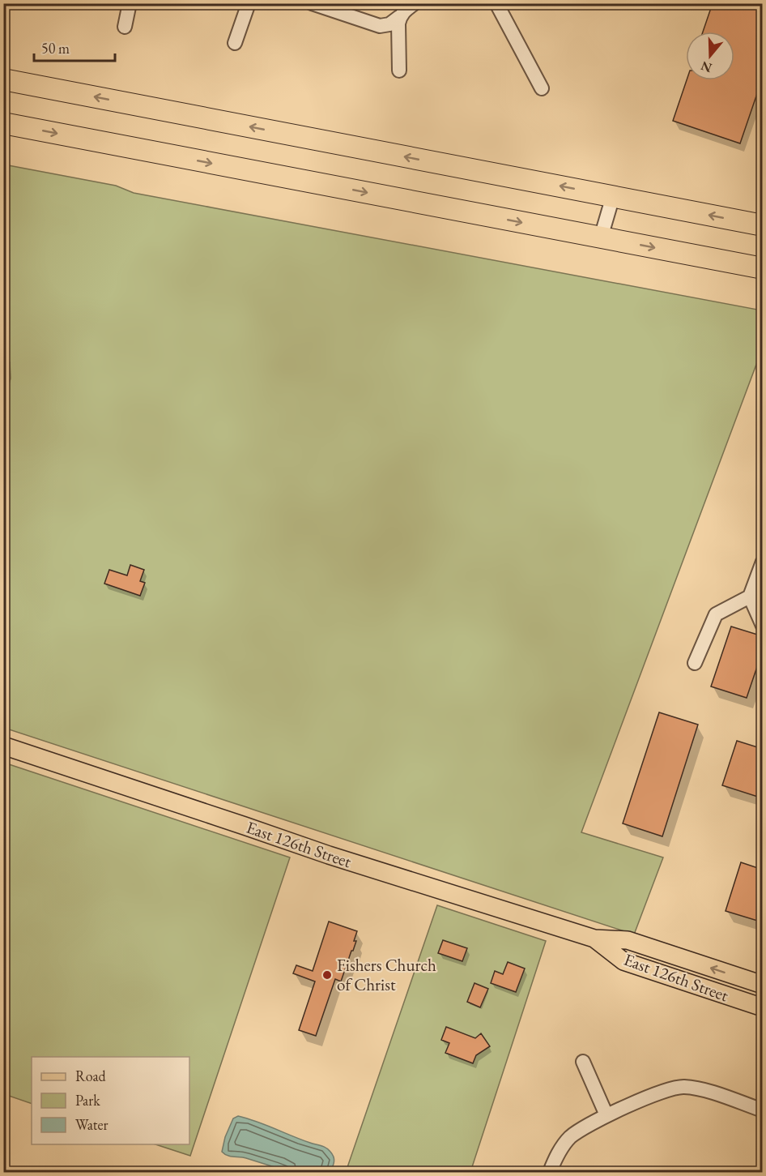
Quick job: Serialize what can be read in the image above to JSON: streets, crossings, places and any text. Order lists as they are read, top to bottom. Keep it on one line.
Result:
{"streets":{"main road":["East 126th Street"]},"places":["Fishers Church of Christ"],"legend":["Road","Park","Water"],"scale_bar":"50 m","north":"bottom"}
